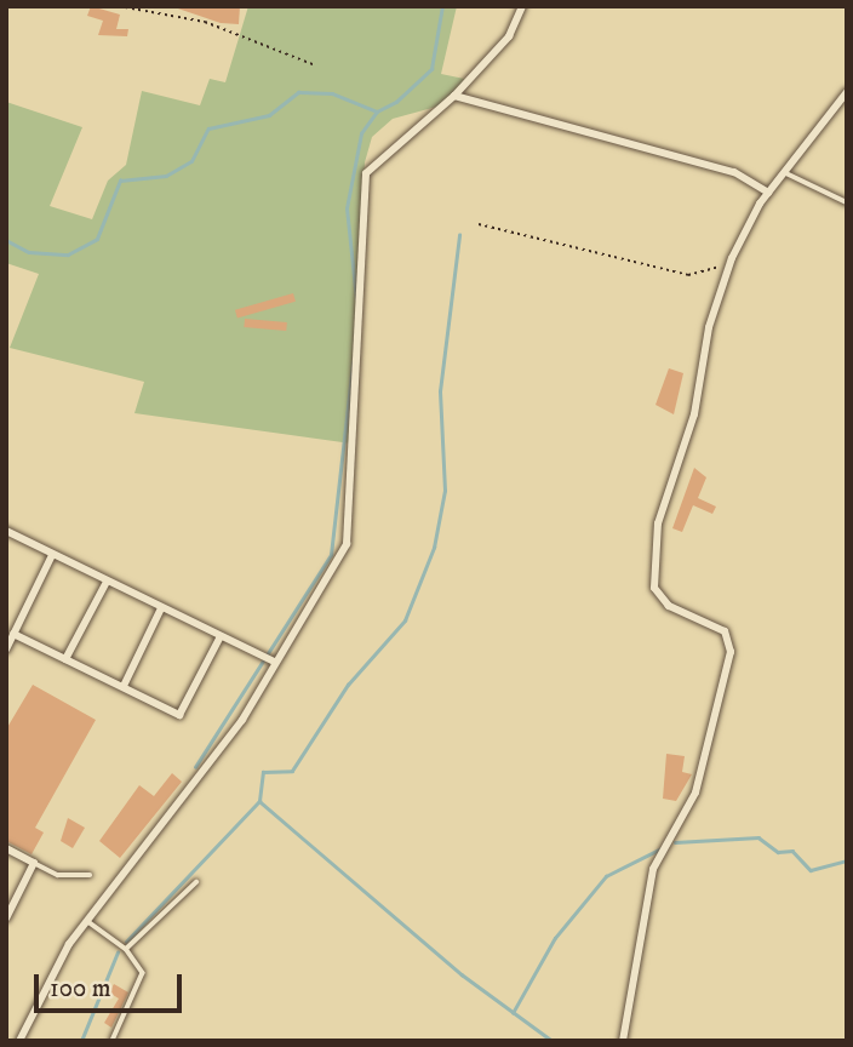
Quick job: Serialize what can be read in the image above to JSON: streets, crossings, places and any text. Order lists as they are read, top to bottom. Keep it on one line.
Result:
{"scale_bar":"100 m"}
